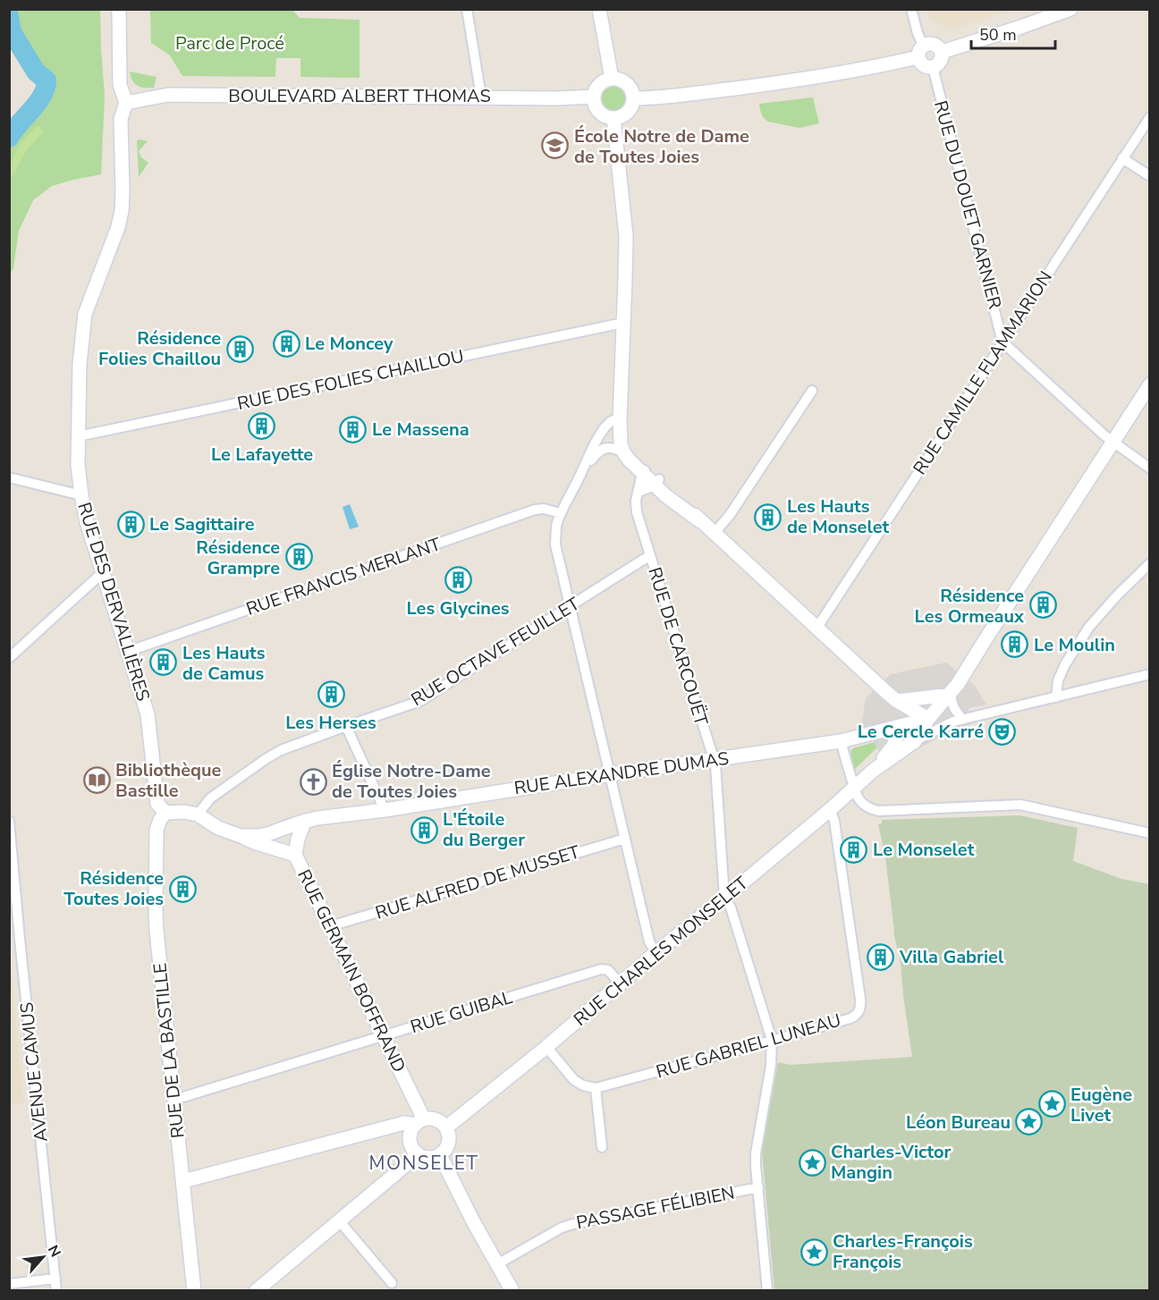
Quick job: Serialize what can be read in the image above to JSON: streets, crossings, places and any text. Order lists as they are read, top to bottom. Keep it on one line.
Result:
{"streets":{"main road":["BOULEVARD ALBERT THOMAS","RUE DES DERVALLIÈRES","RUE ALEXANDRE DUMAS","RUE CHARLES MONSELET","RUE GERMAIN BOFFRAND","RUE DE LA BASTILLE"],"street":["RUE DU DOUET GARNIER","RUE CAMILLE FLAMMARION","RUE DES FOLIES CHAILLOU","RUE FRANCIS MERLANT","RUE DE CARCOUËT","RUE OCTAVE FEUILLET","RUE ALFRED DE MUSSET","RUE GUIBAL","RUE GABRIEL LUNEAU","AVENUE CAMUS","PASSAGE FÉLIBIEN"]},"crossings":[["BOULEVARD ALBERT THOMAS","RUE DES DERVALLIÈRES"],["RUE DU DOUET GARNIER","RUE CAMILLE FLAMMARION"],["RUE DES FOLIES CHAILLOU","RUE DES DERVALLIÈRES"],["RUE FRANCIS MERLANT","RUE DES DERVALLIÈRES"],["RUE DES DERVALLIÈRES","RUE ALEXANDRE DUMAS"],["RUE DES DERVALLIÈRES","RUE DE LA BASTILLE"],["RUE DE CARCOUËT","RUE OCTAVE FEUILLET"],["RUE DE CARCOUËT","RUE ALEXANDRE DUMAS"],["RUE DE CARCOUËT","RUE CHARLES MONSELET"],["RUE OCTAVE FEUILLET","RUE ALEXANDRE DUMAS"],["RUE ALEXANDRE DUMAS","RUE CHARLES MONSELET"],["RUE ALEXANDRE DUMAS","RUE GERMAIN BOFFRAND"],["RUE ALEXANDRE DUMAS","RUE DE LA BASTILLE"],["RUE ALFRED DE MUSSET","RUE GERMAIN BOFFRAND"],["RUE CHARLES MONSELET","RUE GERMAIN BOFFRAND"],["RUE CHARLES MONSELET","RUE GUIBAL"],["RUE CHARLES MONSELET","RUE GABRIEL LUNEAU"],["RUE GERMAIN BOFFRAND","RUE GUIBAL"],["RUE GUIBAL","RUE DE LA BASTILLE"]],"districts":["MONSELET"],"parks":["Parc de Procé"],"places":{"school or university":["École Notre de Dame de Toutes Joies"],"building":["Le Moncey","Résidence Folies Chaillou","Le Lafayette","Le Massena","Les Hauts de Monselet","Le Sagittaire","Résidence Grampre","Les Glycines","Résidence Les Ormeaux","Le Moulin","Les Hauts de Camus","Les Herses","L'Étoile du Berger","Le Monselet","Résidence Toutes Joies","Villa Gabriel"],"theatre":["Le Cercle Karré"],"library":["Bibliothèque Bastille"],"church":["Église Notre-Dame de Toutes Joies"],"place":["Eugène Livet","Léon Bureau","Charles-Victor Mangin","Charles-François François"]},"scale_bar":"50 m","north":"top right"}
